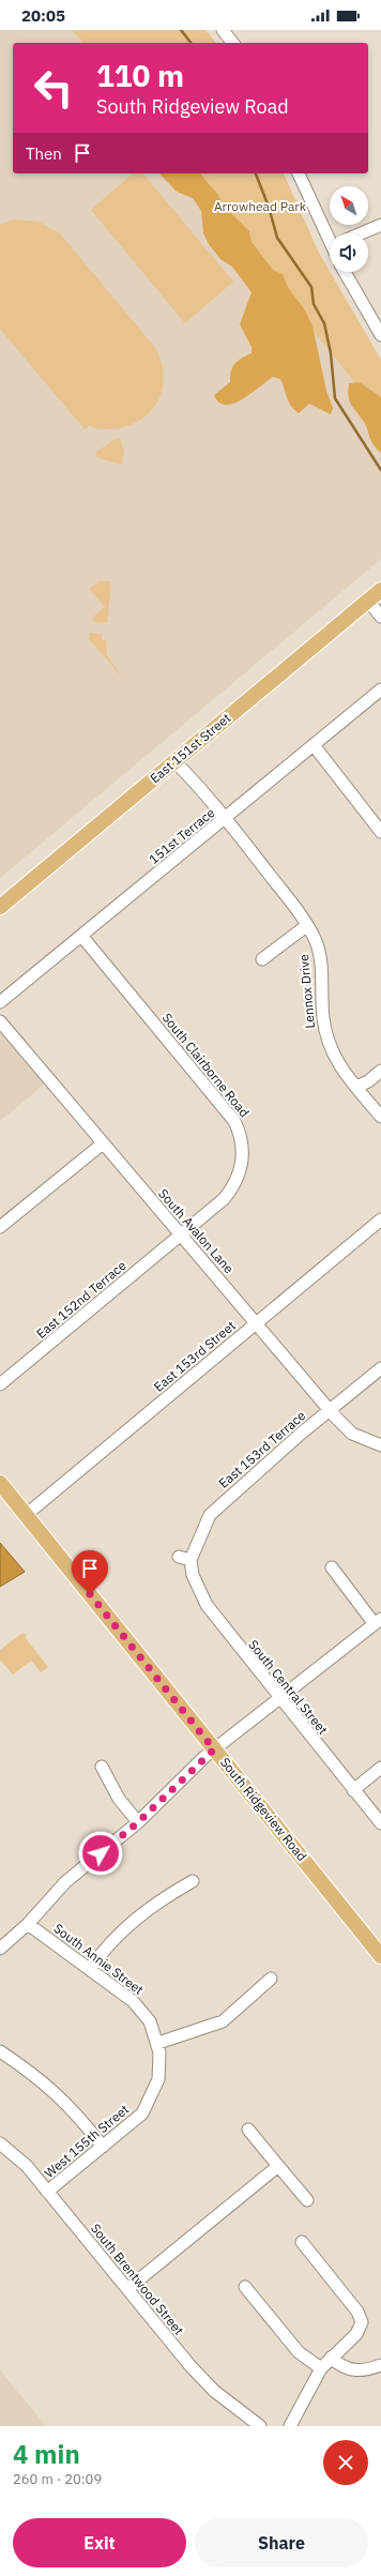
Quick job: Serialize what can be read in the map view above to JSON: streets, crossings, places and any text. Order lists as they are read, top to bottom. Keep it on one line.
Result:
{"streets":{"main road":["East 151st Street","South Ridgeview Road"],"street":["151st Terrace","Lennox Drive","South Clairborne Road","South Avalon Lane","East 152nd Terrace","East 153rd Street","East 153rd Terrace","South Central Street","South Annie Street","West 155th Street","South Brentwood Street"]},"crossings":[["East 151st Street","Lennox Drive"],["151st Terrace","Lennox Drive"],["151st Terrace","South Clairborne Road"],["South Clairborne Road","South Avalon Lane"],["South Clairborne Road","East 152nd Terrace"],["South Avalon Lane","East 152nd Terrace"],["South Avalon Lane","East 153rd Street"],["South Avalon Lane","East 153rd Terrace"],["East 153rd Street","South Ridgeview Road"],["East 153rd Terrace","South Central Street"],["South Annie Street","West 155th Street"],["West 155th Street","South Brentwood Street"]],"parks":["Arrowhead Park"],"north":"top left","page":{"status":"20:05","turn":["110 m","South Ridgeview Road"],"then":"Then","heading":["4 min","260 m · 20:09"],"buttons":["Exit","Share"]}}
